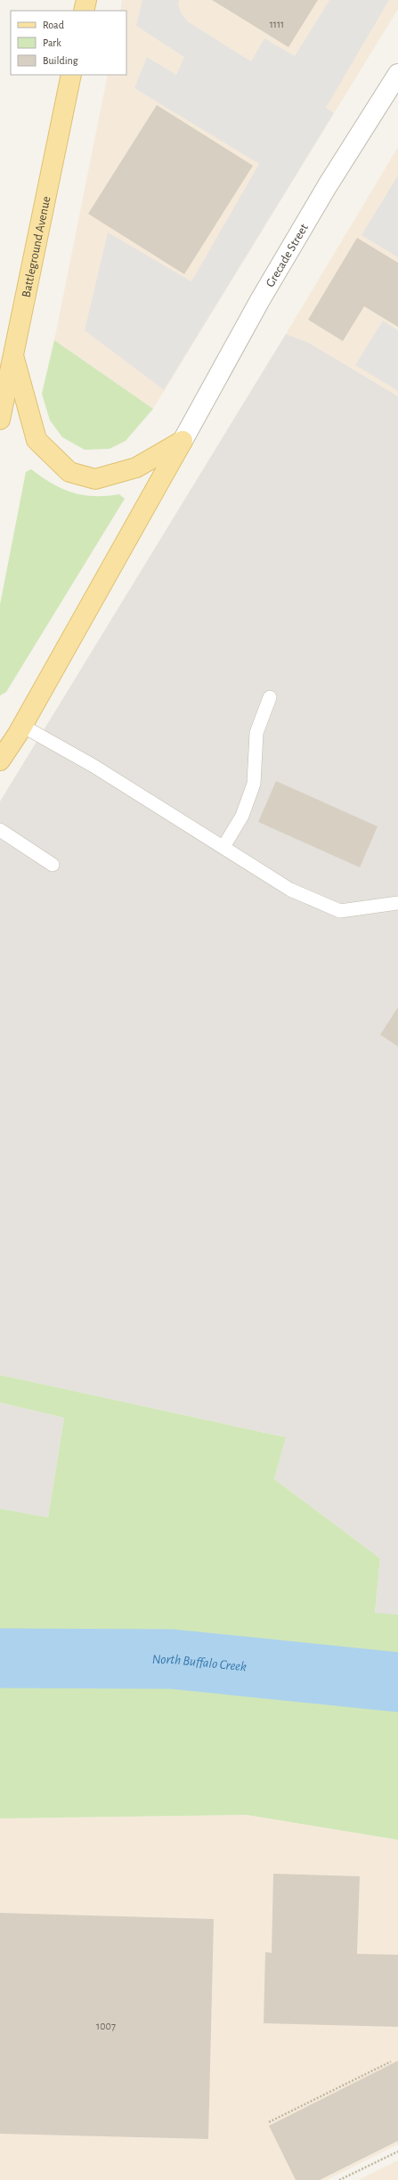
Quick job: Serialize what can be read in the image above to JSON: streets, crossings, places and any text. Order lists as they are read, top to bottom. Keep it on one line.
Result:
{"streets":{"main road":["Battleground Avenue"],"street":["Grecade Street"]},"water":["North Buffalo Creek"],"house_numbers":["1111","1007"],"legend":["Road","Park","Building"]}
